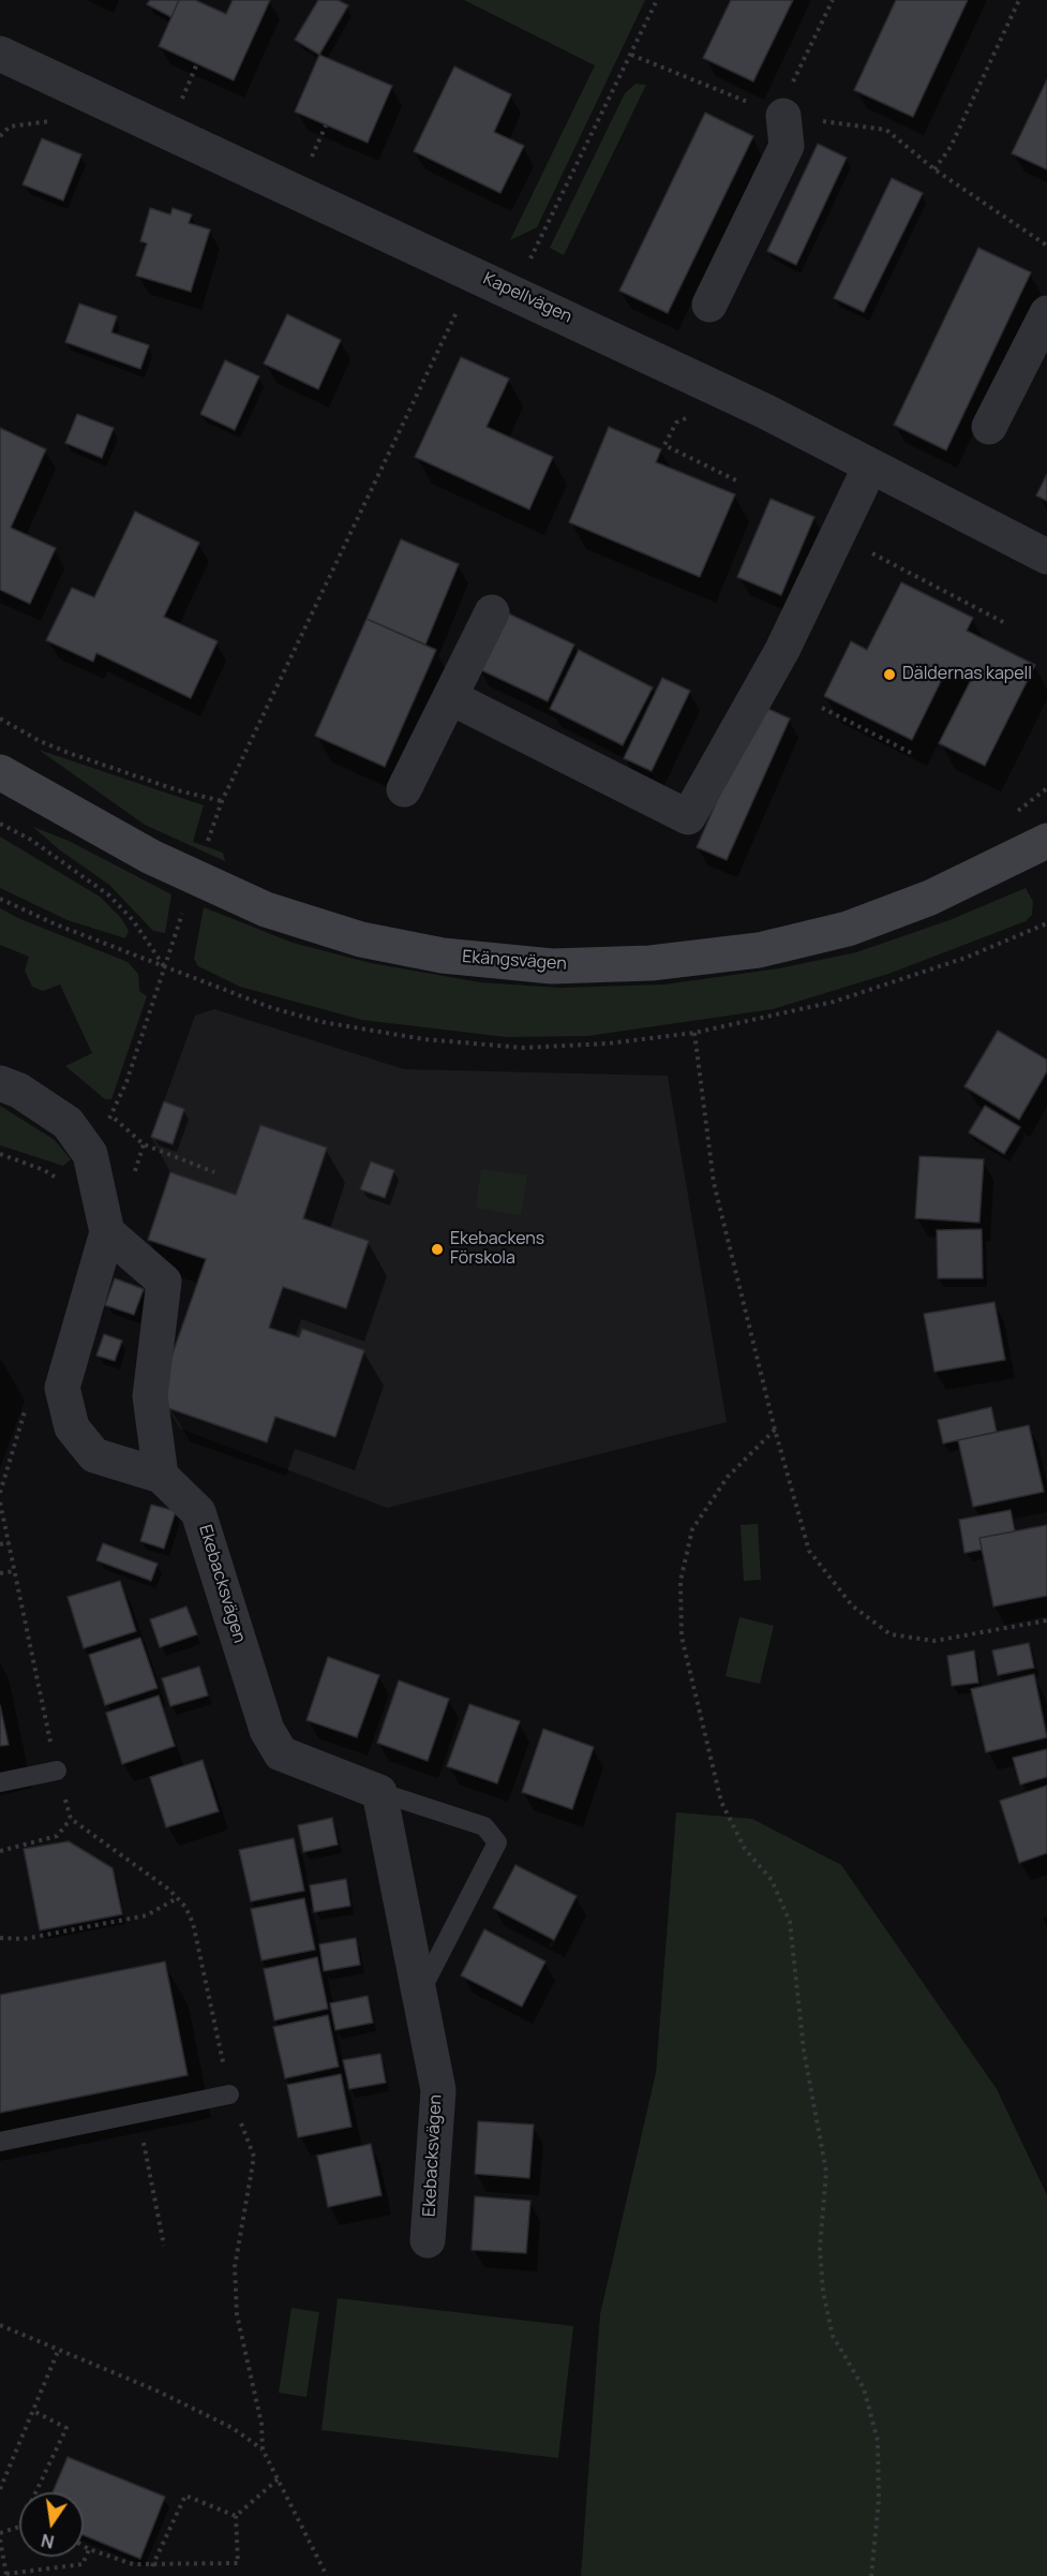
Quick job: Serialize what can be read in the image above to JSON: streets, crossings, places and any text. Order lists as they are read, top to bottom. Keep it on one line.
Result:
{"streets":{"street":["Kapellvägen","Ekängsvägen","Ekebacksvägen"]},"places":["Däldernas kapell","Ekebackens Förskola"],"north":"bottom"}
